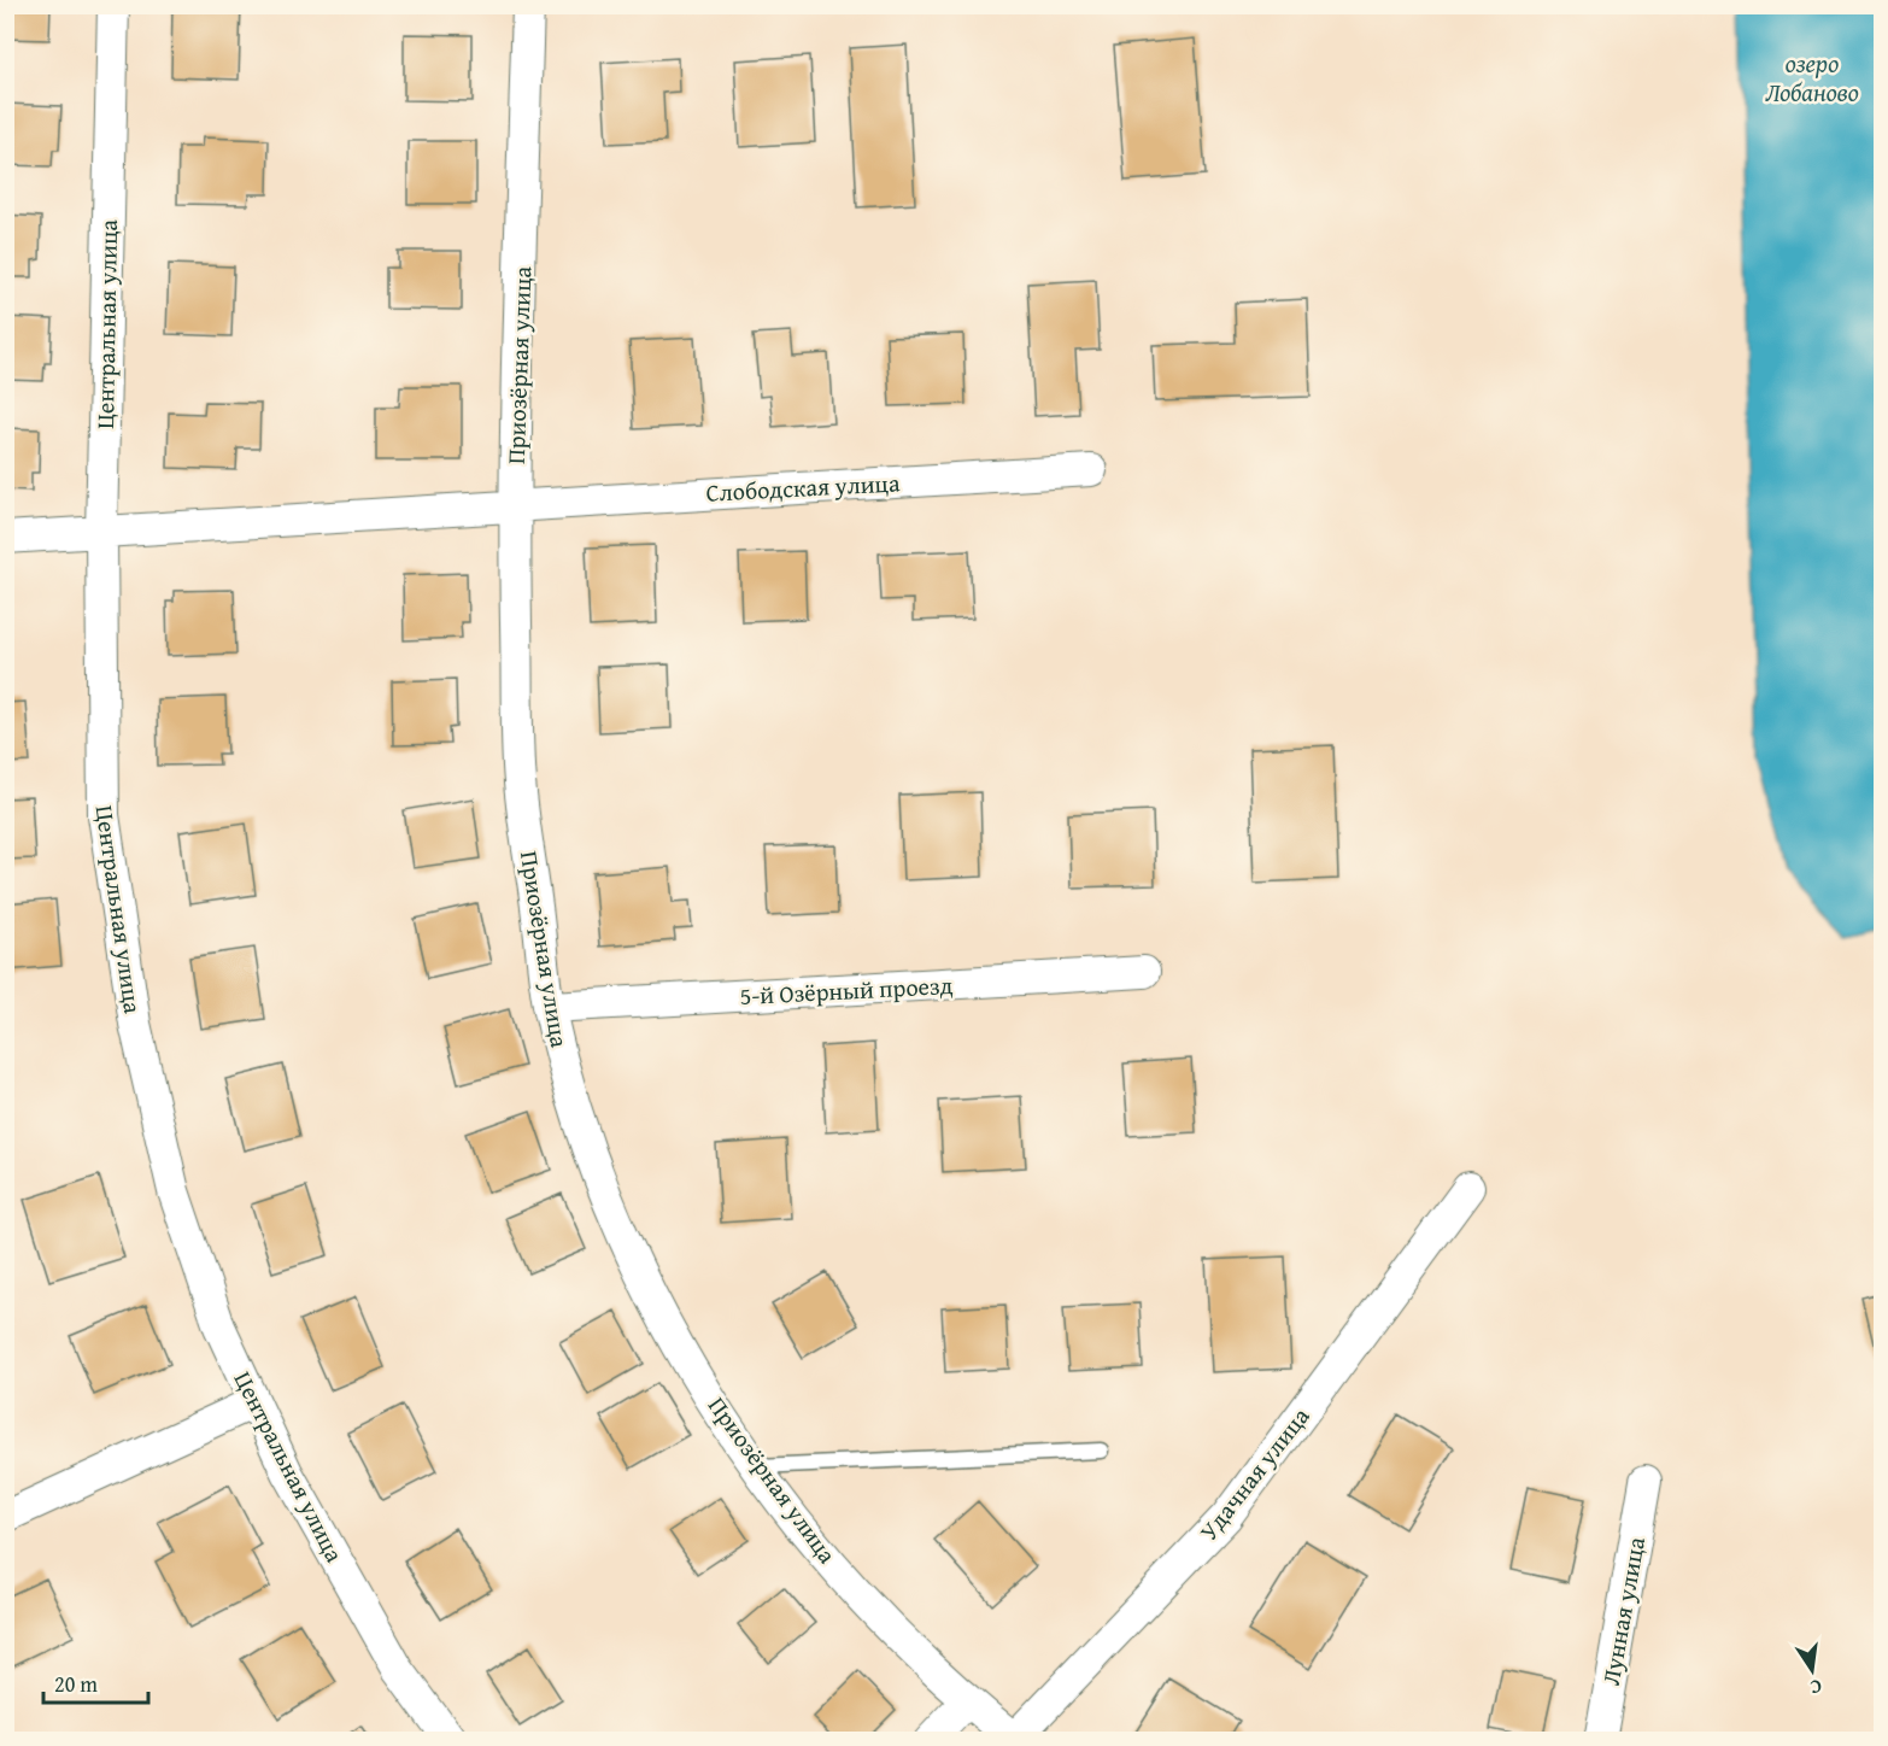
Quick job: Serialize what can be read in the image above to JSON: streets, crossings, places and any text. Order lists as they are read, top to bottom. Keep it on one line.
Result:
{"streets":{"street":["Центральная улица","Приозёрная улица","Слободская улица","5-й Озёрный проезд","Удачная улица","Лунная улица"]},"crossings":[["Центральная улица","Слободская улица"],["Приозёрная улица","Слободская улица"],["Приозёрная улица","5-й Озёрный проезд"],["Приозёрная улица","Удачная улица"]],"water":["озеро Лобаново"],"scale_bar":"20 m","north":"bottom"}
